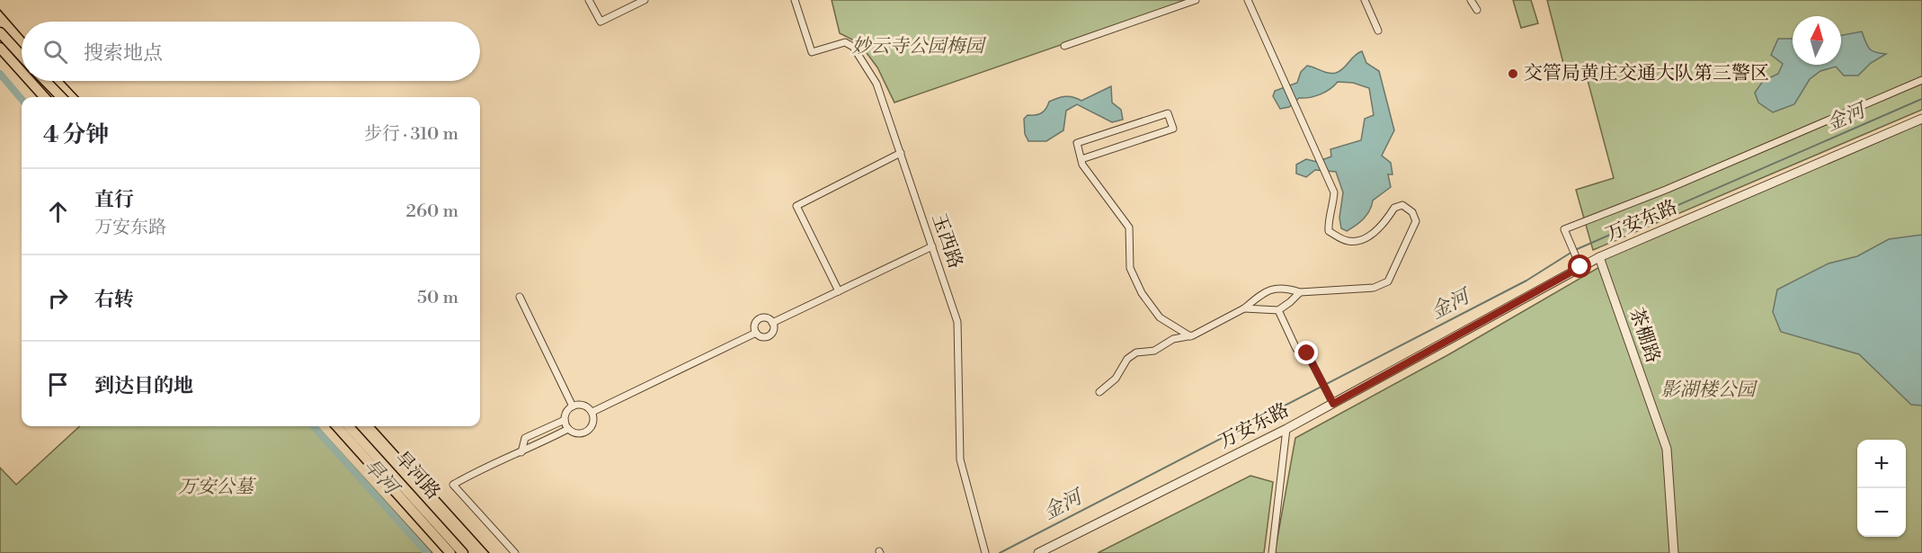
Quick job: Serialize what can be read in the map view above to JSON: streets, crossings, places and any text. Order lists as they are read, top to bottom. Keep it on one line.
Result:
{"streets":{"main road":["旱河路"],"street":["万安东路","玉西路","茶棚路"]},"crossings":[["万安东路","茶棚路"]],"water":["金河","旱河"],"parks":["妙云寺公园梅园","影湖楼公园","万安公墓"],"places":["交管局黄庄交通大队第三警区"],"north":"top","page":{"search":"搜索地点","heading":["4 分钟","步行 · 310 m"],"list":[["直行","万安东路","260 m"],["右转","50 m"],"到达目的地"],"map_buttons":["+","−"]}}
